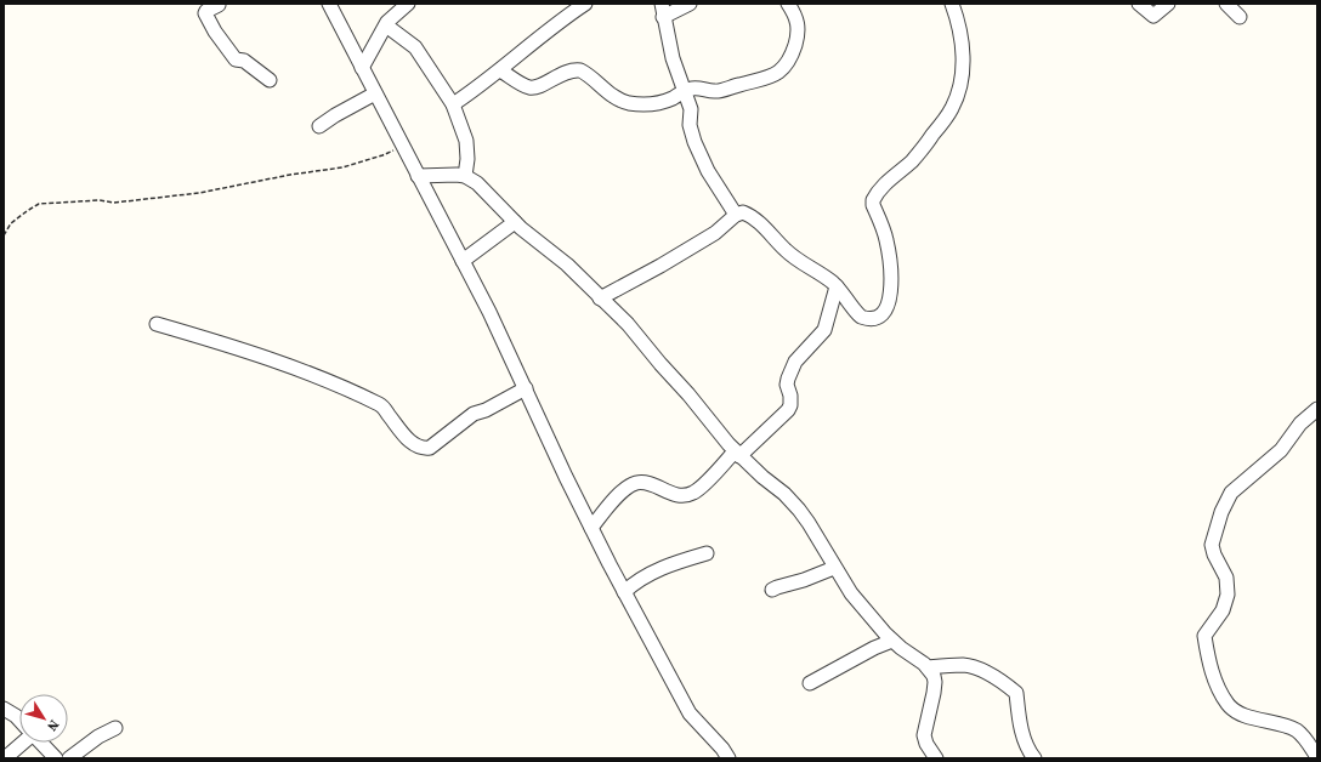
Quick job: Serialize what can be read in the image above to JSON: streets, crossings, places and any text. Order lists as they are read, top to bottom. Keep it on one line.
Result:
{"north":"bottom right"}
